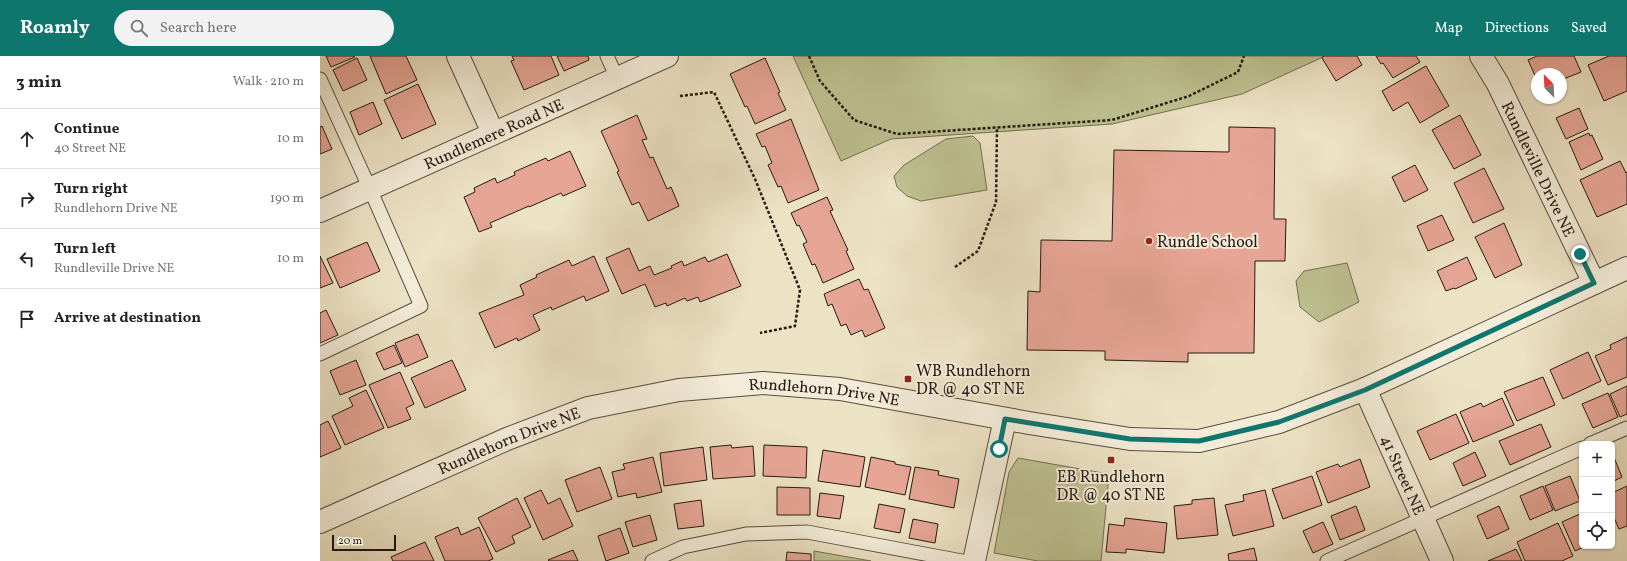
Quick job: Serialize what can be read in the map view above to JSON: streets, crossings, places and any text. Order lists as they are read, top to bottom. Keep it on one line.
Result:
{"streets":{"street":["Rundlemere Road NE","Rundleville Drive NE","Rundlehorn Drive NE","41 Street NE"]},"crossings":[["Rundleville Drive NE","Rundlehorn Drive NE"],["Rundlehorn Drive NE","41 Street NE"]],"places":{"other":["Rundle School"],"transit":["WB Rundlehorn DR @ 40 ST NE","EB Rundlehorn DR @ 40 ST NE"]},"scale_bar":"20 m","north":"top left","page":{"header":"Roamly","search":"Search here","nav":["Map","Directions","Saved"],"heading":["3 min","Walk · 210 m"],"list":[["Continue","40 Street NE","10 m"],["Turn right","Rundlehorn Drive NE","190 m"],["Turn left","Rundleville Drive NE","10 m"],"Arrive at destination"],"map_buttons":["+","−"],"scale":"20 m"}}
